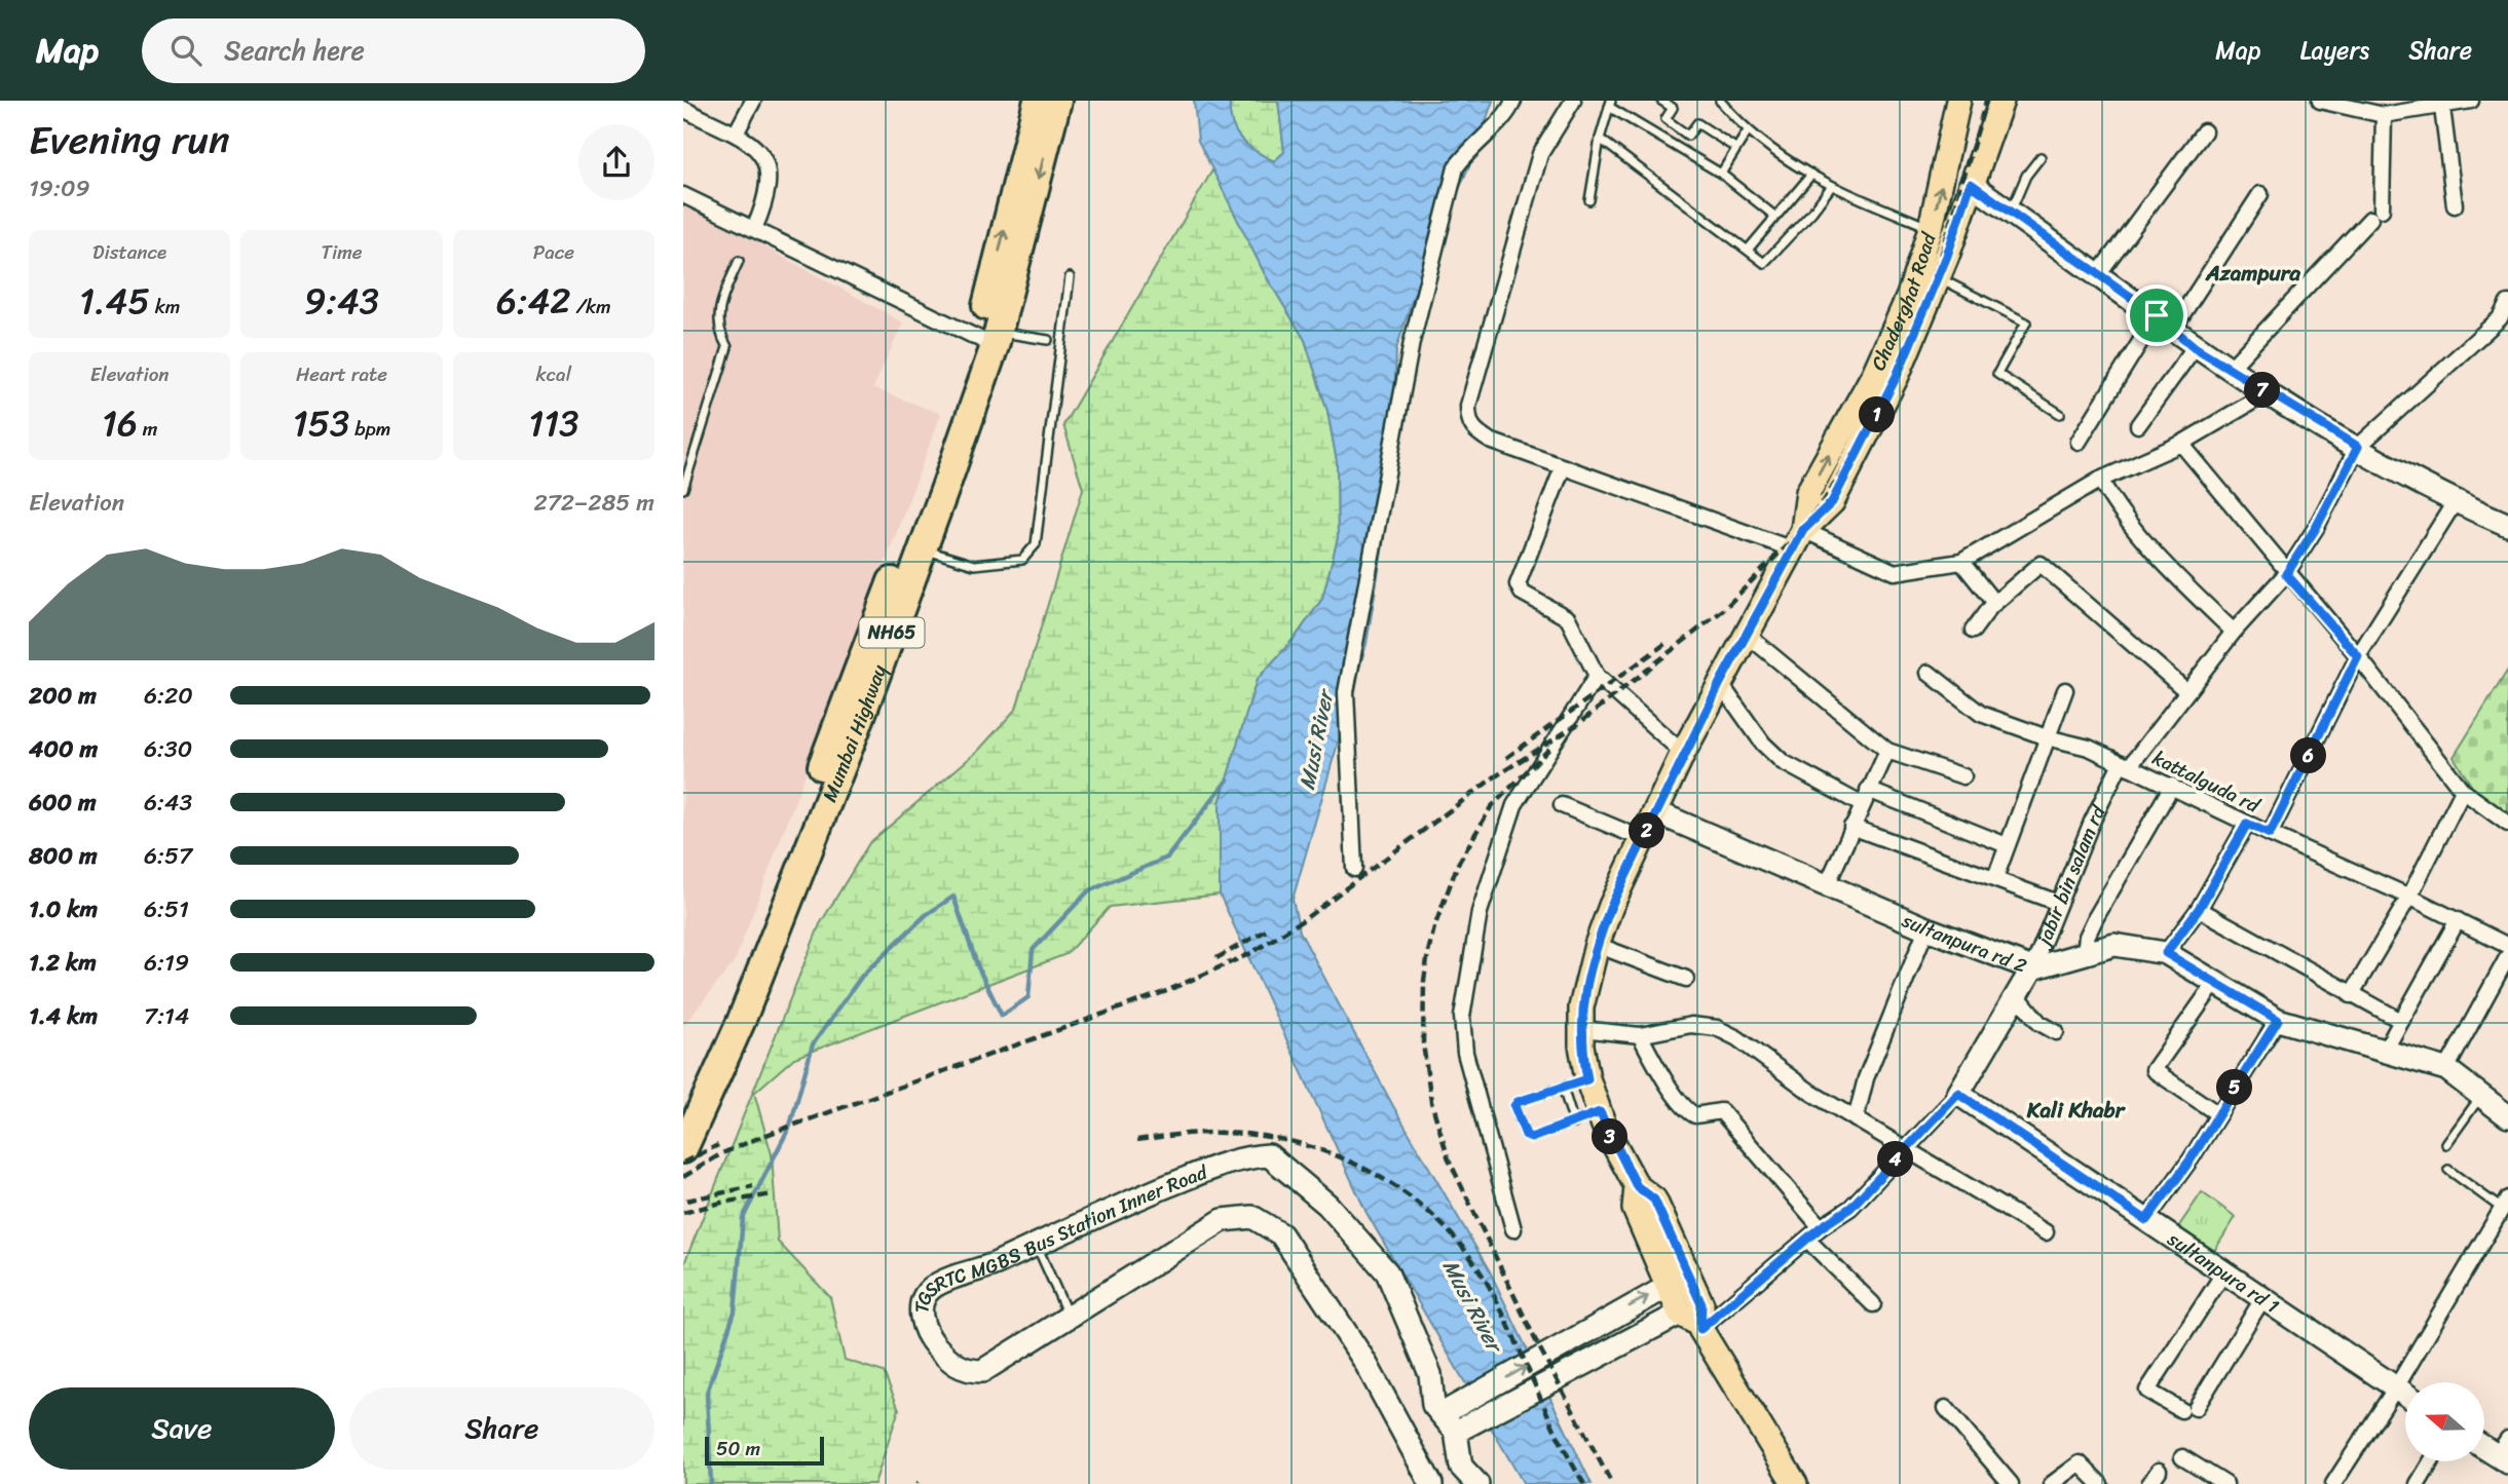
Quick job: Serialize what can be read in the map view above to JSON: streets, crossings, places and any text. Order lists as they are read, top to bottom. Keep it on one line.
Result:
{"streets":{"highway":["NH65","Mumbai Highway"],"main road":["Chaderghat Road"],"street":["kattalguda rd","jabir bin salam rd","sultanpura rd 2","TGSRTC MGBS Bus Station Inner Road","sultanpura rd 1"]},"crossings":[["Chaderghat Road","jabir bin salam rd"],["Chaderghat Road","sultanpura rd 2"],["kattalguda rd","jabir bin salam rd"],["jabir bin salam rd","sultanpura rd 2"],["jabir bin salam rd","sultanpura rd 1"]],"districts":["Azampura","Kali Khabr"],"water":["Musi River"],"scale_bar":"50 m","north":"left","page":{"header":"Map","search":"Search here","nav":["Map","Layers","Share"],"heading":["Evening run","19:09"],"stats":[["Distance","1.45 km"],["Time","9:43"],["Pace","6:42 /km"],["Elevation","16 m"],["Heart rate","153 bpm"],["kcal","113"]],"pins":["7","1","6","2","5","3","4"],"chart":["Elevation","272–285 m"],"list":[{"name":"200 m","note":"6:20"},{"name":"400 m","note":"6:30"},{"name":"600 m","note":"6:43"},{"name":"800 m","note":"6:57"},{"name":"1.0 km","note":"6:51"},{"name":"1.2 km","note":"6:19"},{"name":"1.4 km","note":"7:14"}],"buttons":["Save","Share"],"scale":"50 m"}}
